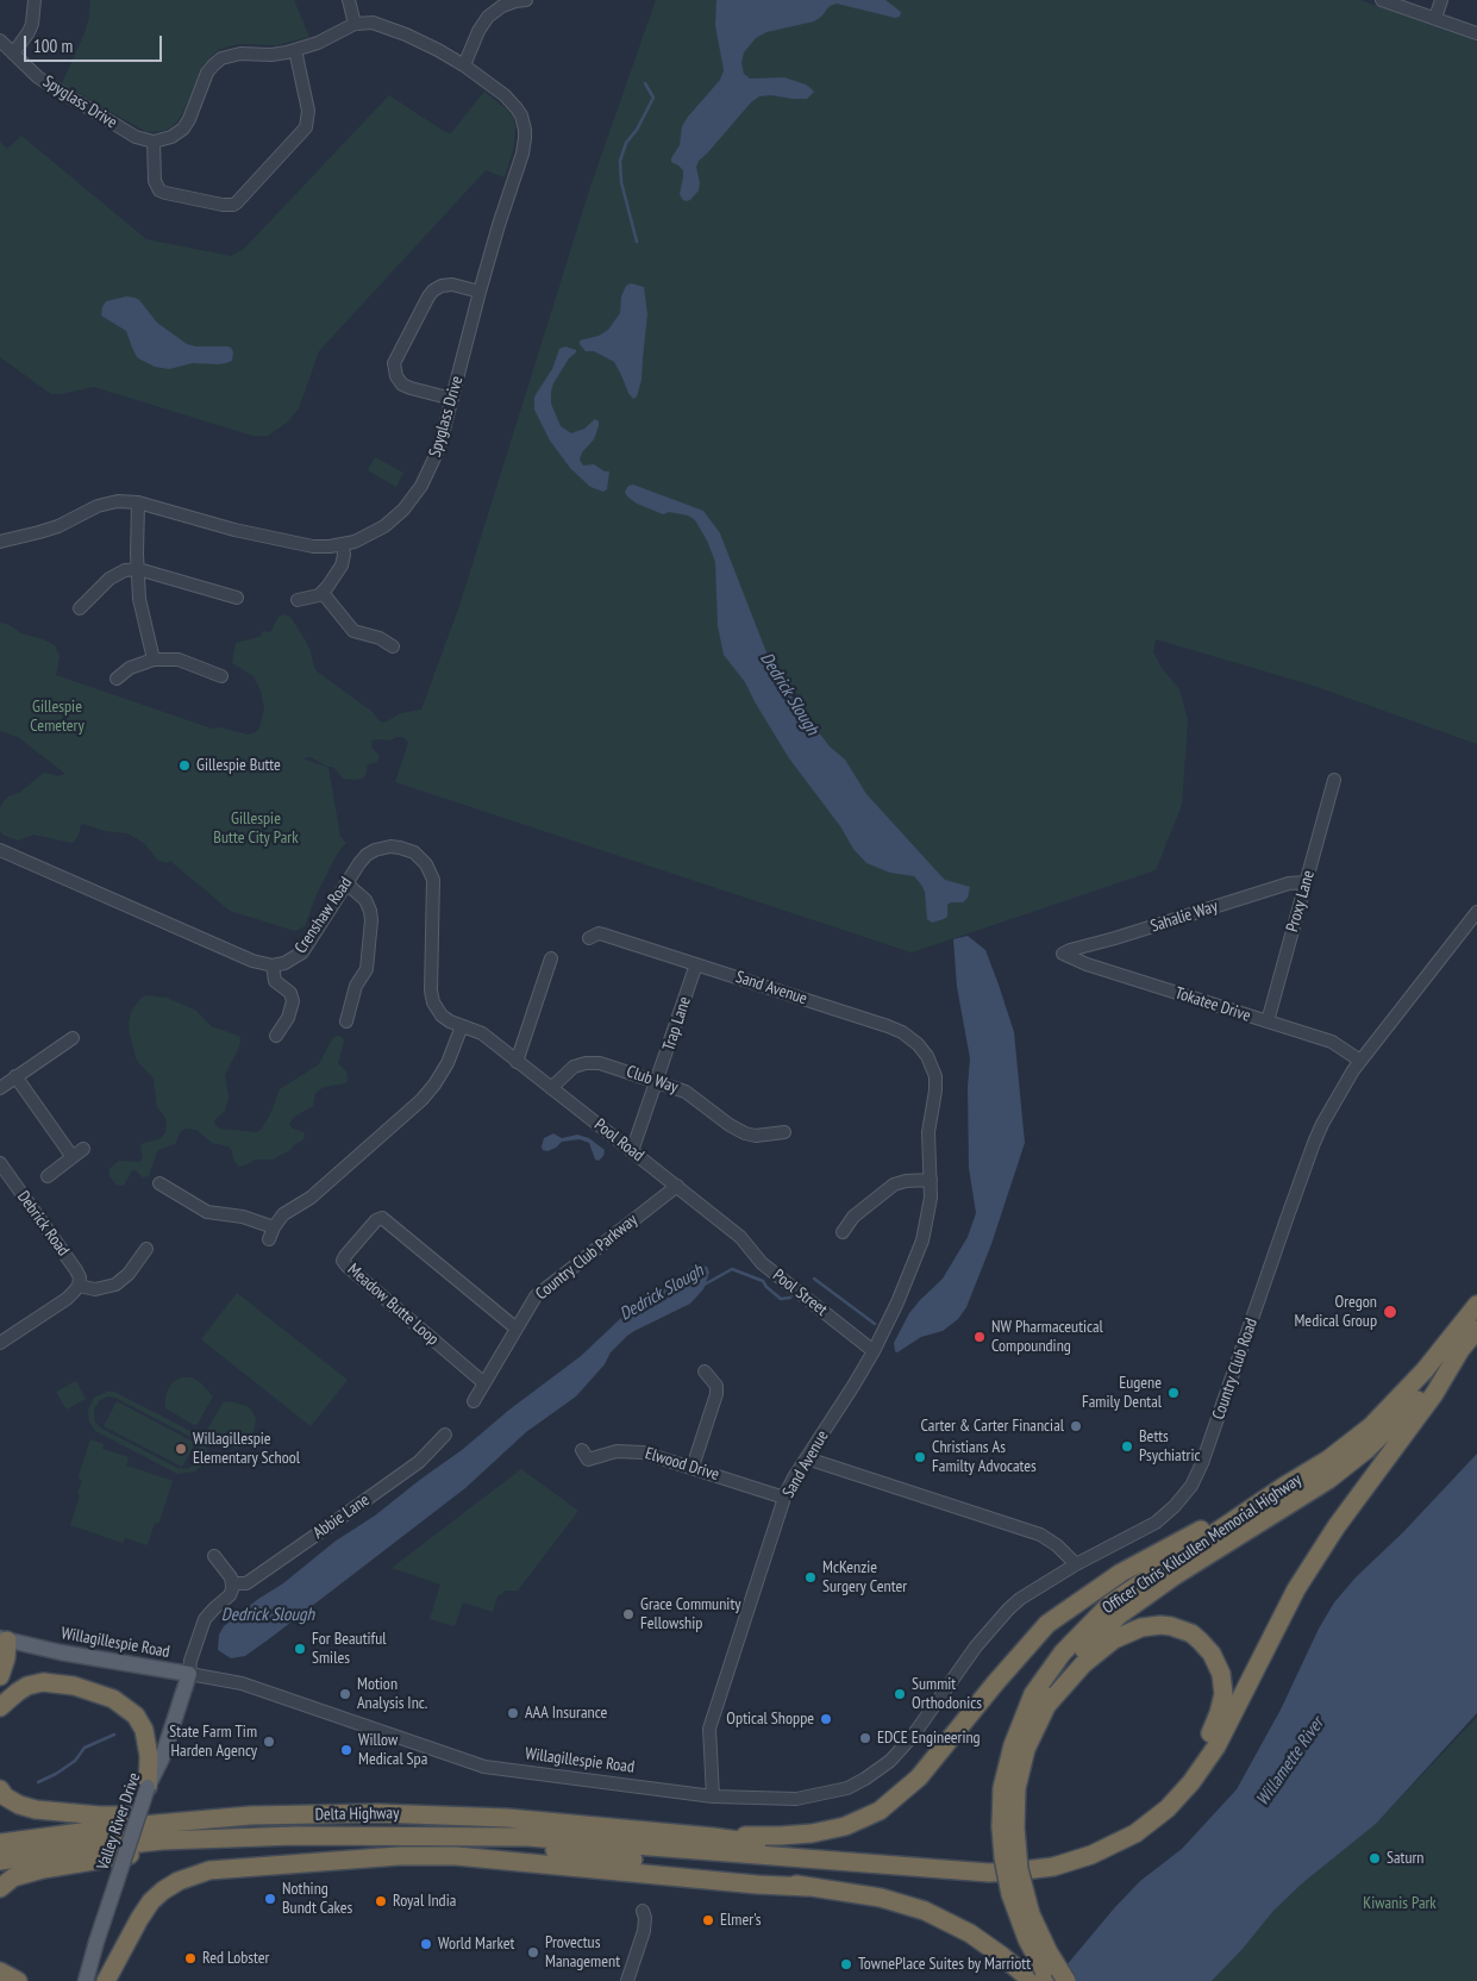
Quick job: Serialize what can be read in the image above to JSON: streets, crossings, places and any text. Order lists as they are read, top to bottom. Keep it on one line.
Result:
{"streets":{"highway":["Officer Chris Kilcullen Memorial Highway","Delta Highway"],"main road":["Willagillespie Road","Valley River Drive"],"street":["Spyglass Drive","Proxy Lane","Crenshaw Road","Sahalie Way","Sand Avenue","Tokatee Drive","Trap Lane","Club Way","Pool Road","Debrick Road","Country Club Parkway","Pool Street","Meadow Butte Loop","Country Club Road","Elwood Drive","Abbie Lane"]},"crossings":[["Proxy Lane","Sahalie Way"],["Proxy Lane","Tokatee Drive"],["Crenshaw Road","Pool Road"],["Sahalie Way","Tokatee Drive"],["Sand Avenue","Trap Lane"],["Sand Avenue","Pool Street"],["Sand Avenue","Elwood Drive"],["Sand Avenue","Willagillespie Road"],["Tokatee Drive","Country Club Road"],["Trap Lane","Club Way"],["Trap Lane","Pool Road"],["Club Way","Pool Road"],["Pool Road","Country Club Parkway"],["Pool Road","Pool Street"],["Country Club Parkway","Meadow Butte Loop"],["Country Club Road","Willagillespie Road"],["Abbie Lane","Willagillespie Road"],["Abbie Lane","Valley River Drive"],["Willagillespie Road","Valley River Drive"]],"water":["Dedrick Slough","Willamette River"],"parks":["Gillespie Cemetery","Gillespie Butte City Park","Kiwanis Park"],"places":["Gillespie Butte","Oregon Medical Group","NW Pharmaceutical Compounding","Eugene Family Dental","Carter & Carter Financial","Betts Psychiatric","Willagillespie Elementary School","Christians As Familty Advocates","McKenzie Surgery Center","Grace Community Fellowship","For Beautiful Smiles","Motion Analysis Inc.","Summit Orthodonics","AAA Insurance","Optical Shoppe","EDCE Engineering","State Farm Tim Harden Agency","Willow Medical Spa","Saturn","Nothing Bundt Cakes","Royal India","Elmer's","World Market","Provectus Management","Red Lobster","TownePlace Suites by Marriott"],"scale_bar":"100 m"}
